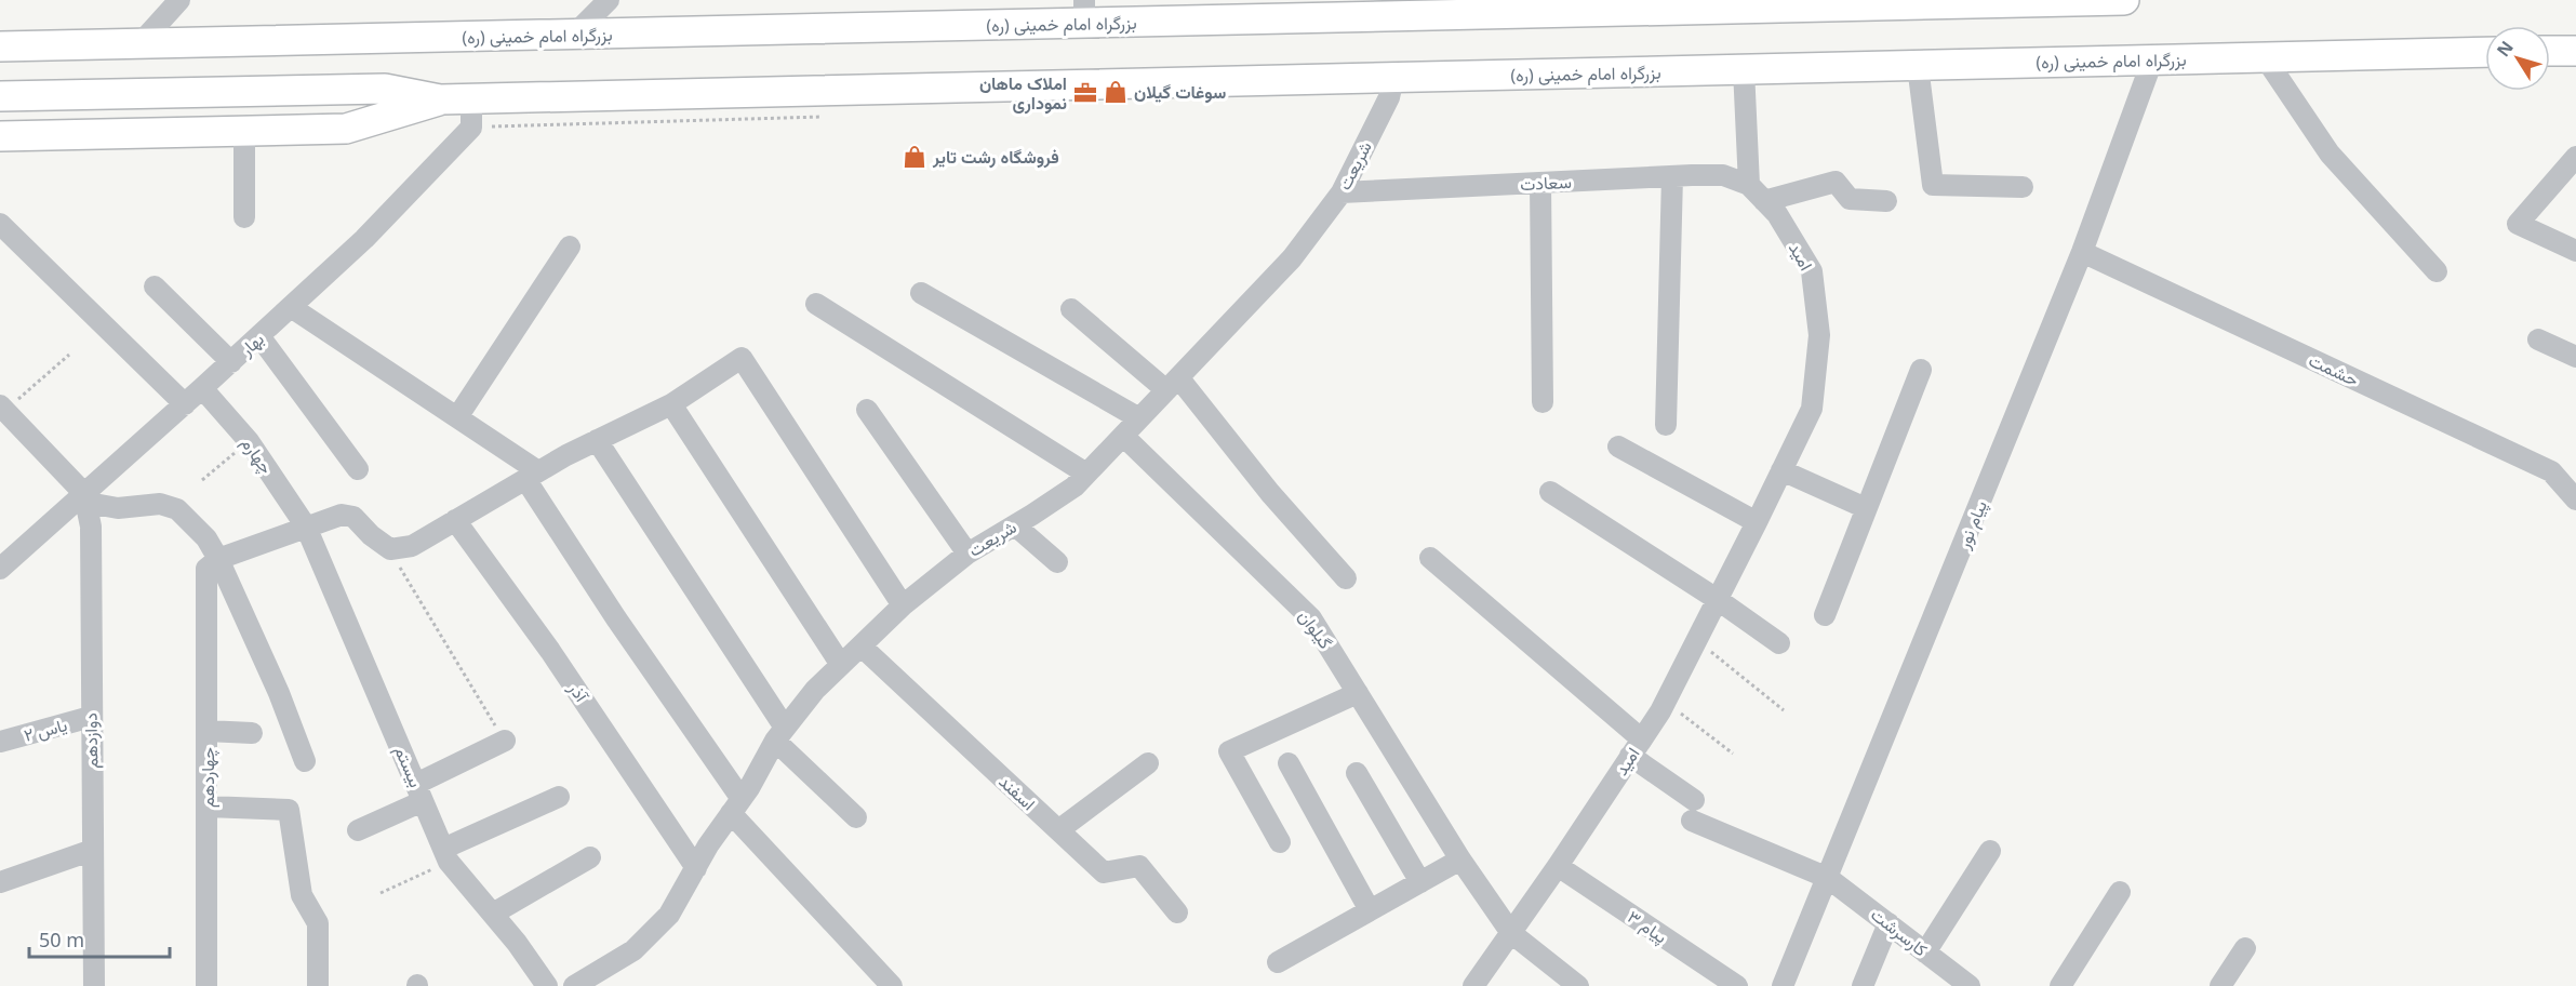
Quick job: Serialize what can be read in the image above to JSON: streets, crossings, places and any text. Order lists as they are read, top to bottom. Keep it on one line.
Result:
{"streets":{"highway":["بزرگراه امام خمینی (ره)"],"street":["شریعت","سعادت","امید","بهار","حشمت","چهارم","پیام نور","گیلوان","آذر","یاس ۲","دوازدهم","بیستم","چهاردهم","اسفند","پیام ۳","کارسرشت"]},"crossings":[["بزرگراه امام خمینی (ره)","شریعت"],["بزرگراه امام خمینی (ره)","بهار"],["بزرگراه امام خمینی (ره)","پیام نور"],["شریعت","سعادت"],["شریعت","گیلوان"],["شریعت","آذر"],["شریعت","اسفند"],["سعادت","امید"],["امید","گیلوان"],["امید","پیام ۳"],["امید","کارسرشت"],["بهار","چهارم"],["بهار","دوازدهم"],["حشمت","پیام نور"],["چهارم","بیستم"],["پیام نور","کارسرشت"],["یاس ۲","دوازدهم"]],"places":{"shop":["سوغات گیلان","فروشگاه رشت تاير"],"office":["املاک ماهان نموداری"]},"scale_bar":"50 m","north":"top left"}
